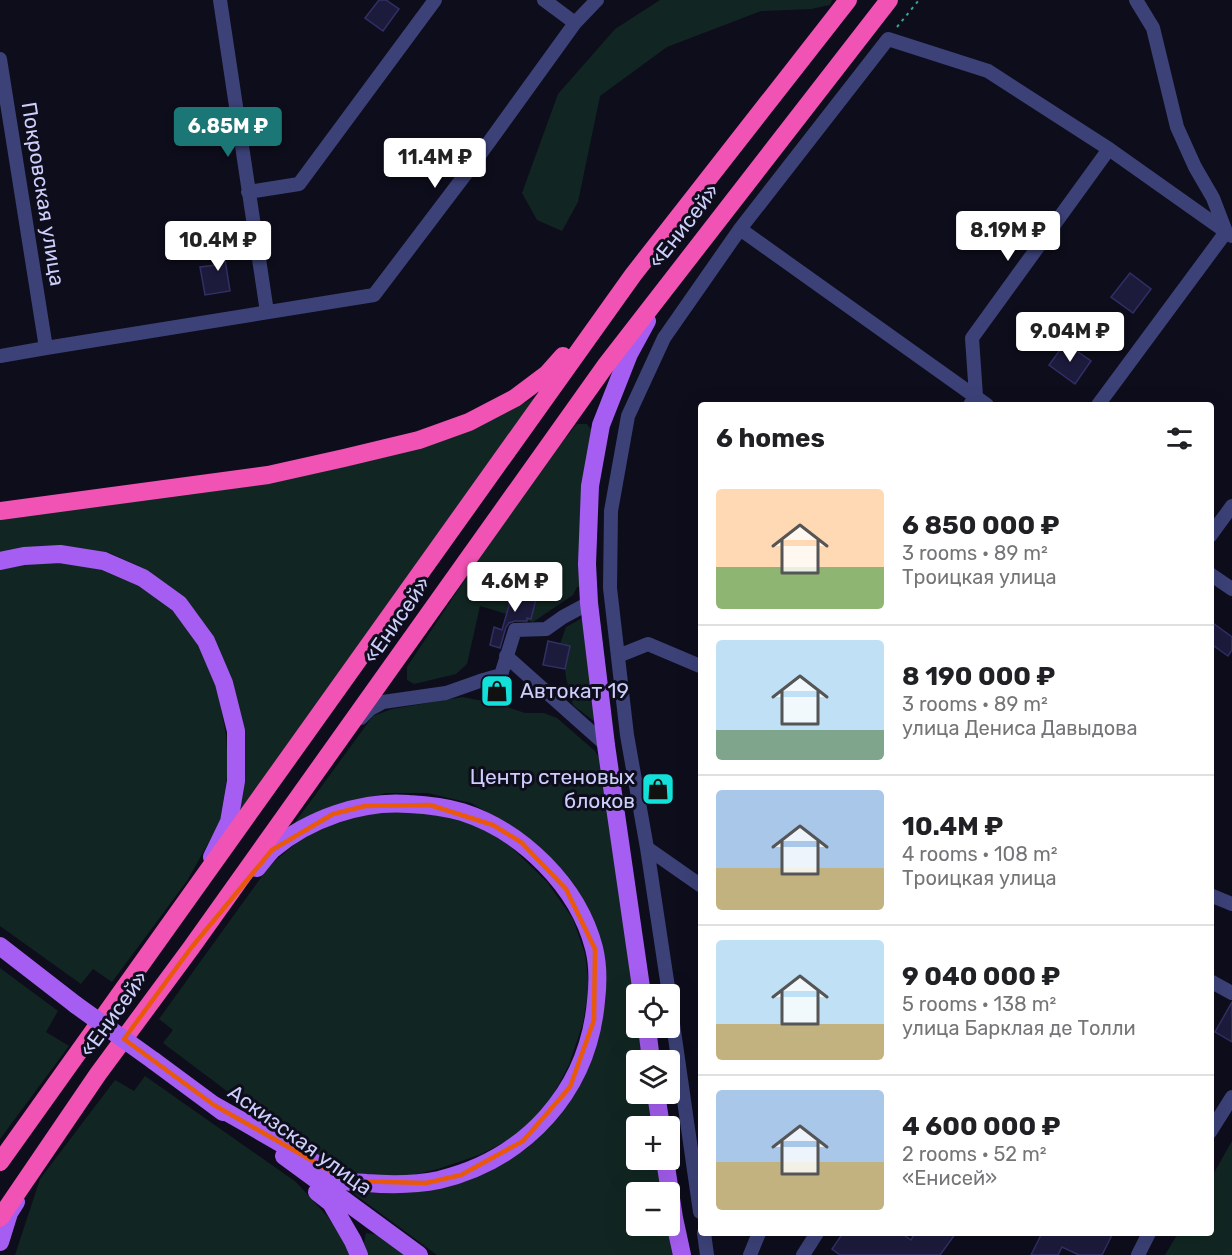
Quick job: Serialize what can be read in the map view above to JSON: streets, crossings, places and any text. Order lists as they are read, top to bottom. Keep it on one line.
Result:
{"streets":{"highway":["«Енисей»"],"main road":["Аскизская улица"],"street":["Покровская улица"]},"places":{"shop":["Автокат 19","Центр стеновых блоков"]},"page":{"price":["6.85M ₽","11.4M ₽","8.19M ₽","10.4M ₽","9.04M ₽","4.6M ₽"],"heading":"6 homes","list":[{"name":"6 850 000 ₽","note":"3 rooms · 89 m² · Троицкая улица"},{"name":"8 190 000 ₽","note":"3 rooms · 89 m² · улица Дениса Давыдова"},{"name":"10.4M ₽","note":"4 rooms · 108 m² · Троицкая улица"},{"name":"9 040 000 ₽","note":"5 rooms · 138 m² · улица Барклая де Толли"},{"name":"4 600 000 ₽","note":"2 rooms · 52 m² · «Енисей»"}],"map_buttons":["+","−"]}}
